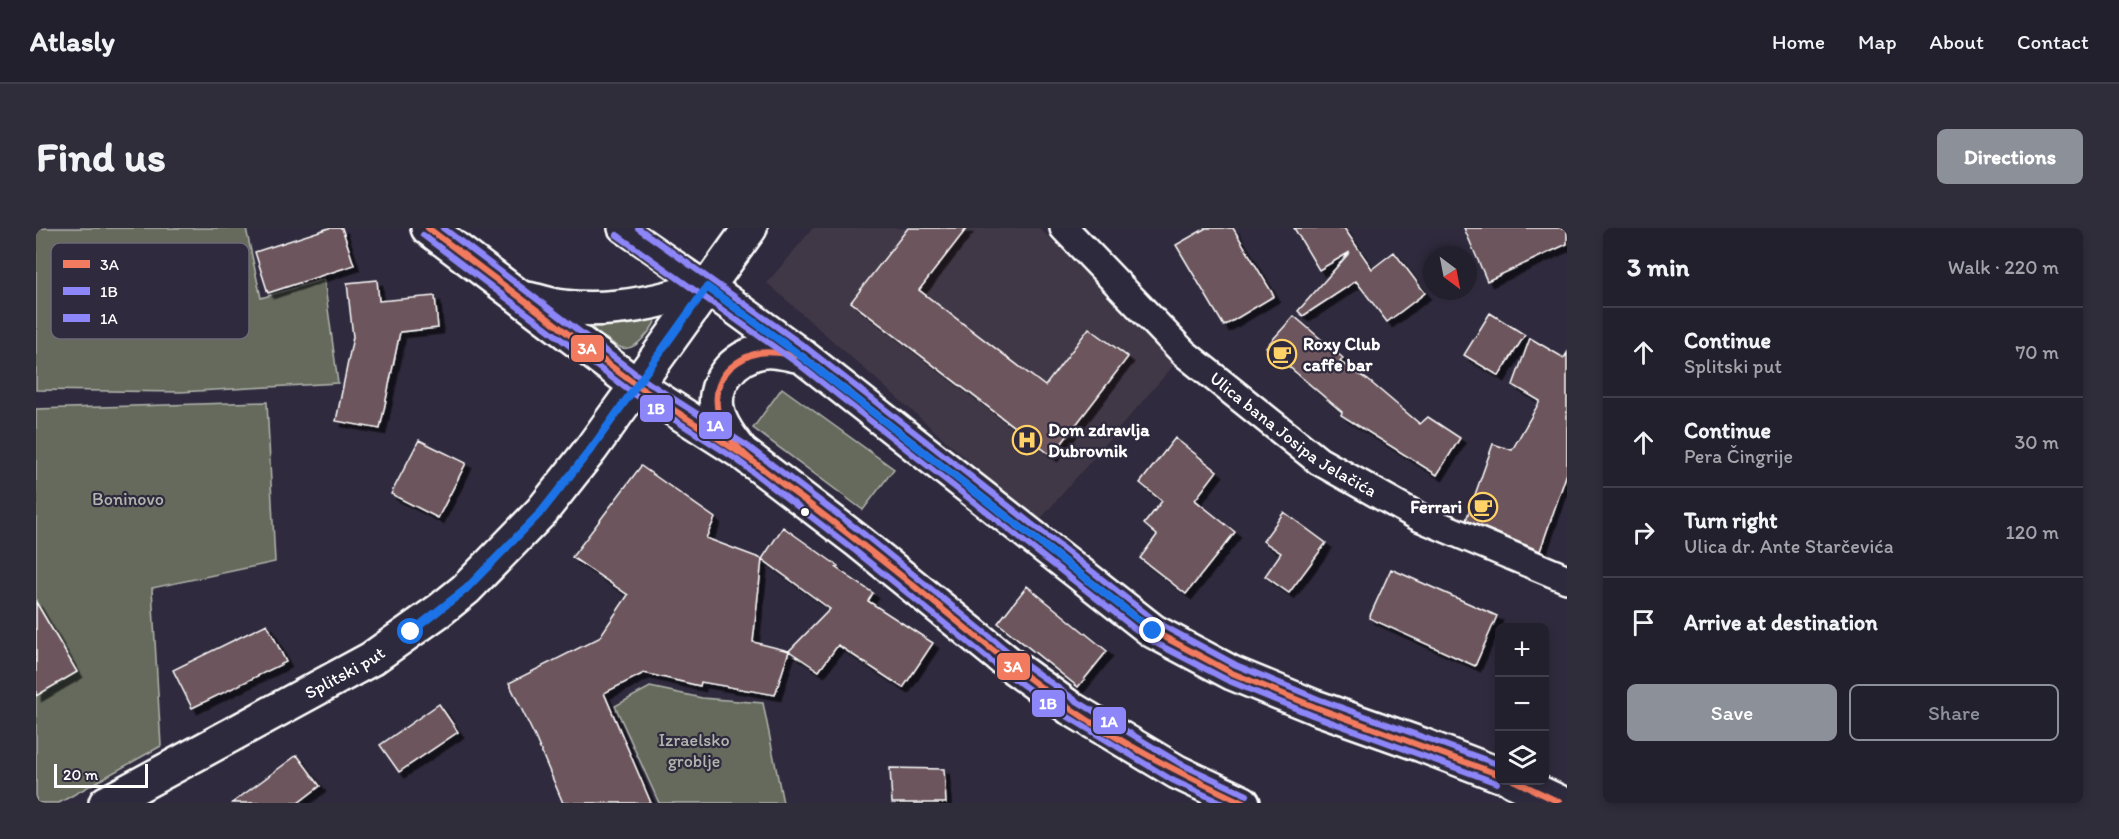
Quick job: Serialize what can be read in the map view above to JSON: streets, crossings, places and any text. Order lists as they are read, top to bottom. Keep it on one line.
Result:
{"streets":{"main road":["Splitski put"],"street":["Ulica bana Josipa Jelačića"]},"parks":["Boninovo","Izraelsko groblje"],"places":{"cafe":["Roxy Club caffe bar","Ferrari"],"hospital":["Dom zdravlja Dubrovnik"]},"lines":["transit line 3A","transit line 1A","transit line 1B"],"legend":["3A","1B","1A"],"scale_bar":"20 m","north":"bottom right","page":{"header":"Atlasly","nav":["Home","Map","About","Contact"],"buttons":["Directions",["Save","Share"]],"title":"Find us","heading":["3 min","Walk · 220 m"],"list":[["Continue","Splitski put","70 m"],["Continue","Pera Čingrije","30 m"],["Turn right","Ulica dr. Ante Starčevića","120 m"],"Arrive at destination"],"map_buttons":["+","−"],"scale":"20 m"}}
